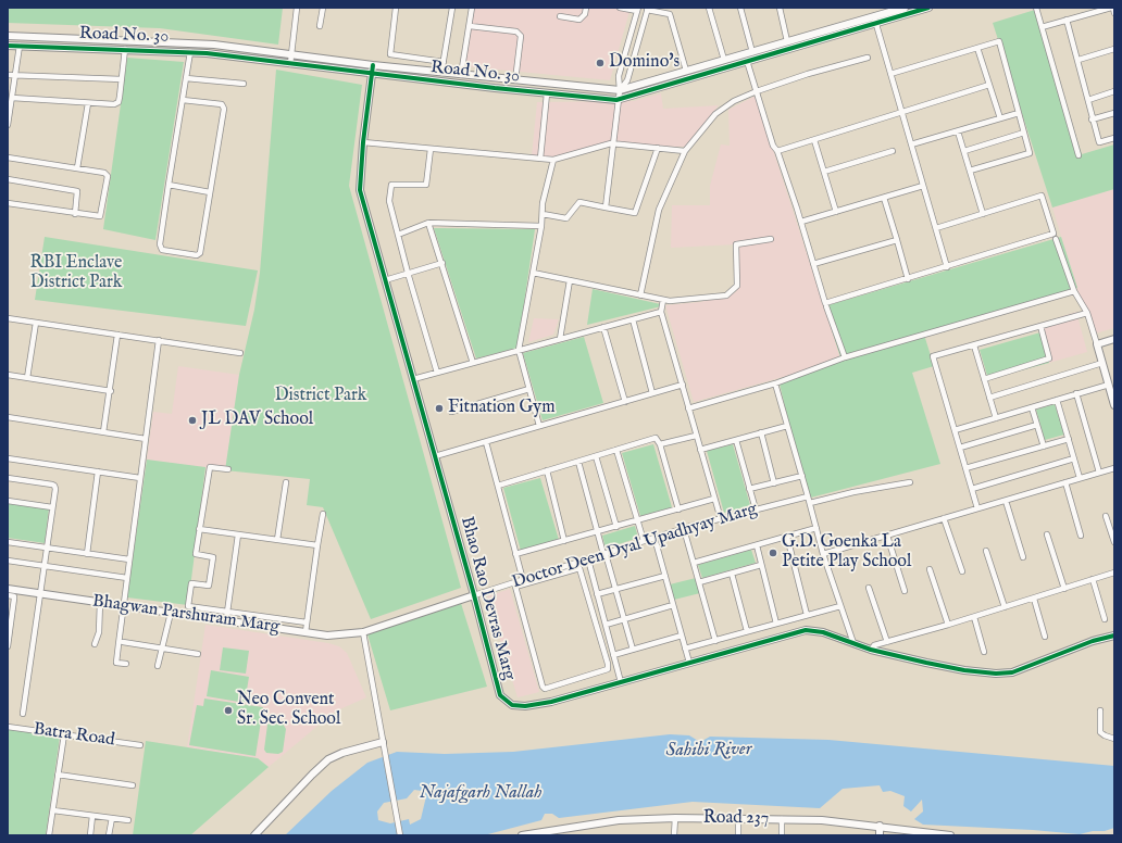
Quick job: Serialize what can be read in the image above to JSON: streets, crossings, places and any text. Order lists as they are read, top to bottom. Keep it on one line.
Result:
{"streets":{"street":["Road No. 30","Doctor Deen Dyal Upadhyay Marg","Bhao Rao Devras Marg","Bhagwan Parshuram Marg","Batra Road","Road 237"]},"crossings":[["Road No. 30","Bhao Rao Devras Marg"],["Doctor Deen Dyal Upadhyay Marg","Bhao Rao Devras Marg"],["Doctor Deen Dyal Upadhyay Marg","Bhagwan Parshuram Marg"]],"water":["Sahibi River","Najafgarh Nallah"],"parks":["RBI Enclave District Park","District Park"],"places":["Domino's","Fitnation Gym","JL DAV School","G.D. Goenka La Petite Play School","Neo Convent Sr. Sec. School"]}
